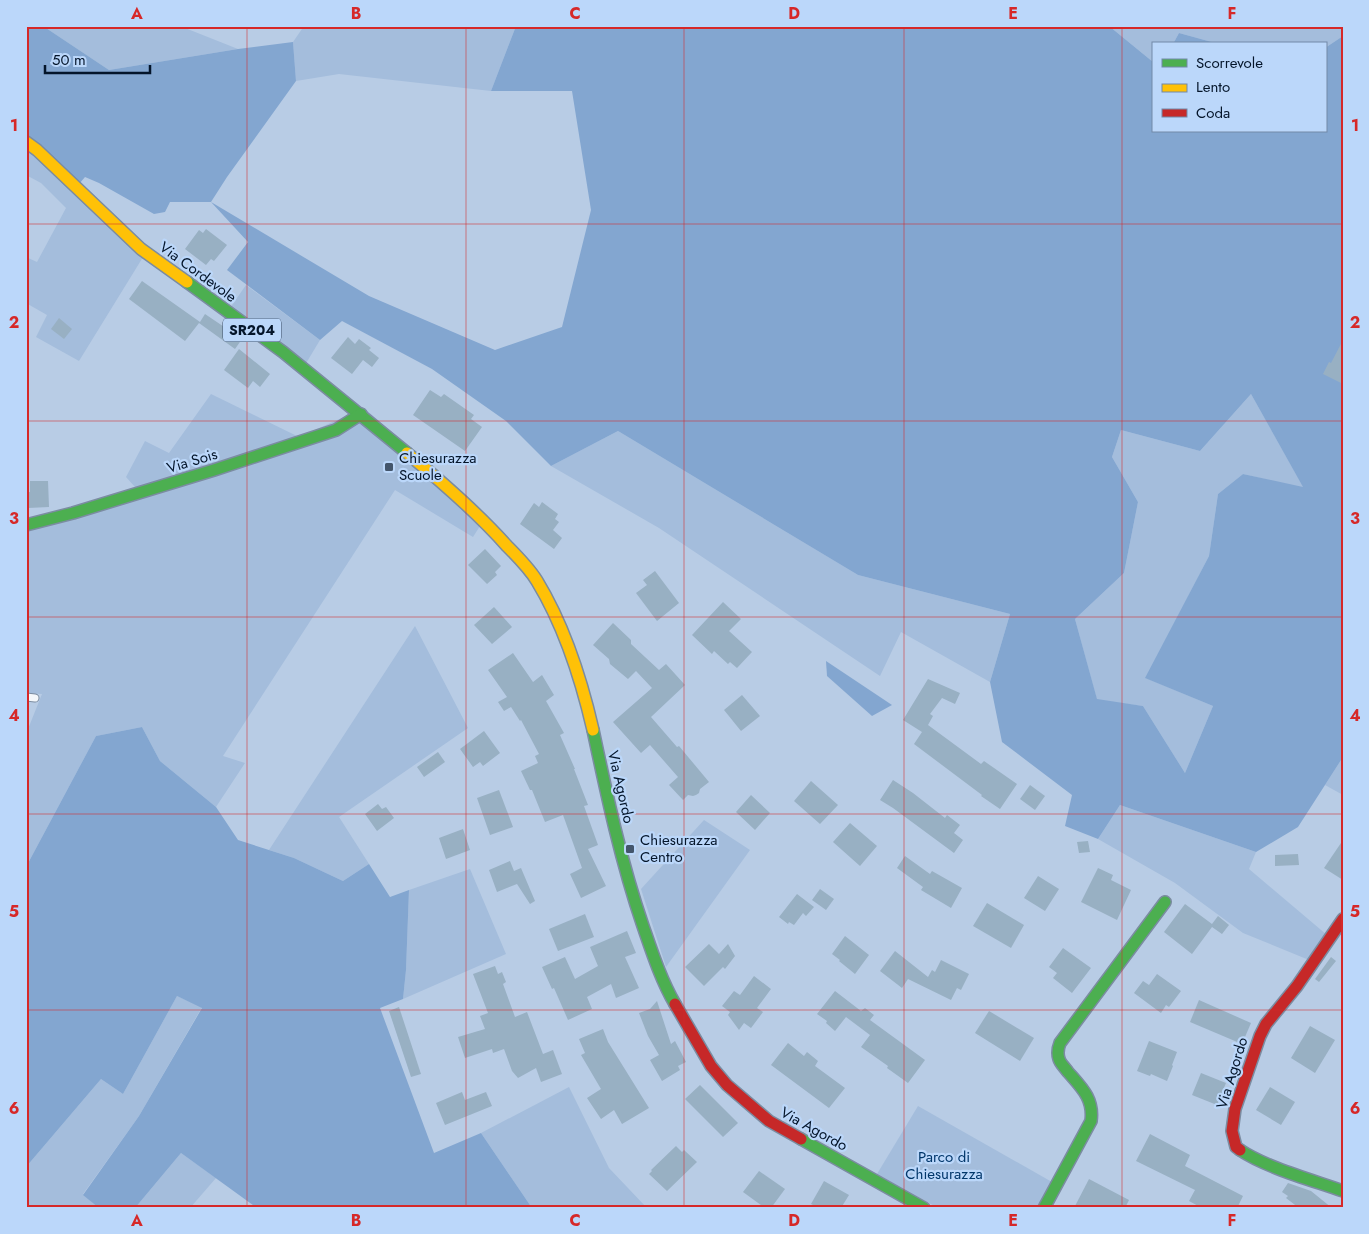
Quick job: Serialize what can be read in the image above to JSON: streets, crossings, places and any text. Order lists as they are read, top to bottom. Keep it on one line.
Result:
{"streets":{"main road":["Via Cordevole","SR204","Via Sois","Via Agordo"]},"crossings":[["Via Cordevole","Via Sois"],["Via Cordevole","Via Agordo"],["Via Sois","Via Agordo"]],"parks":["Parco di Chiesurazza"],"places":{"transit":["Chiesurazza Scuole","Chiesurazza Centro"]},"legend":["Scorrevole","Lento","Coda"],"scale_bar":"50 m","grid":{"columns":["A","B","C","D","E","F"],"rows":["1","2","3","4","5","6"]}}
